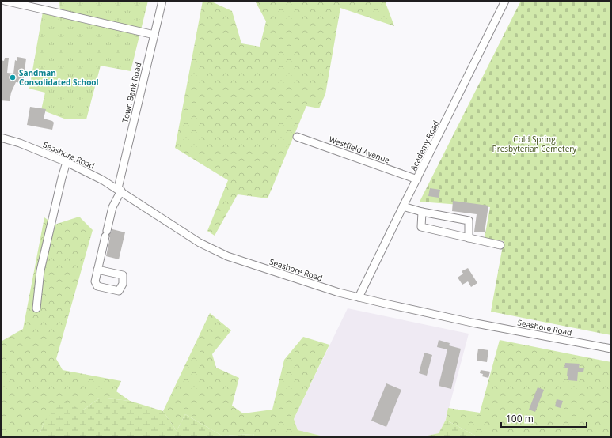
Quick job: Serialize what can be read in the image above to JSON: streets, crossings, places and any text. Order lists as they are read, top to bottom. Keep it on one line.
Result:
{"streets":{"street":["Town Bank Road","Academy Road","Westfield Avenue","Seashore Road"]},"crossings":[["Town Bank Road","Seashore Road"],["Academy Road","Westfield Avenue"],["Academy Road","Seashore Road"]],"parks":["Cold Spring Presbyterian Cemetery"],"places":["Sandman Consolidated School"],"scale_bar":"100 m"}
